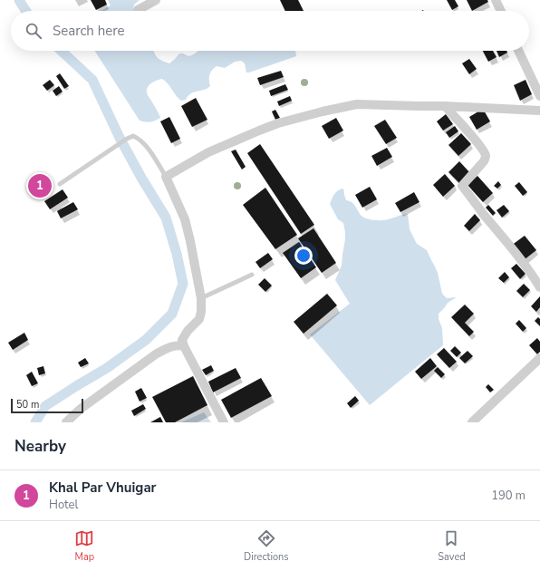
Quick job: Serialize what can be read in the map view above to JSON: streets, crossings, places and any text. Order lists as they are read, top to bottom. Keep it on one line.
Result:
{"scale_bar":"50 m","page":{"search":"Search here","pins":"1","scale":"50 m","heading":"Nearby","list":[{"mark":"1","name":"Khal Par Vhuigar","note":"Hotel","value":"190 m"}],"nav":["Map","Directions","Saved"]}}
